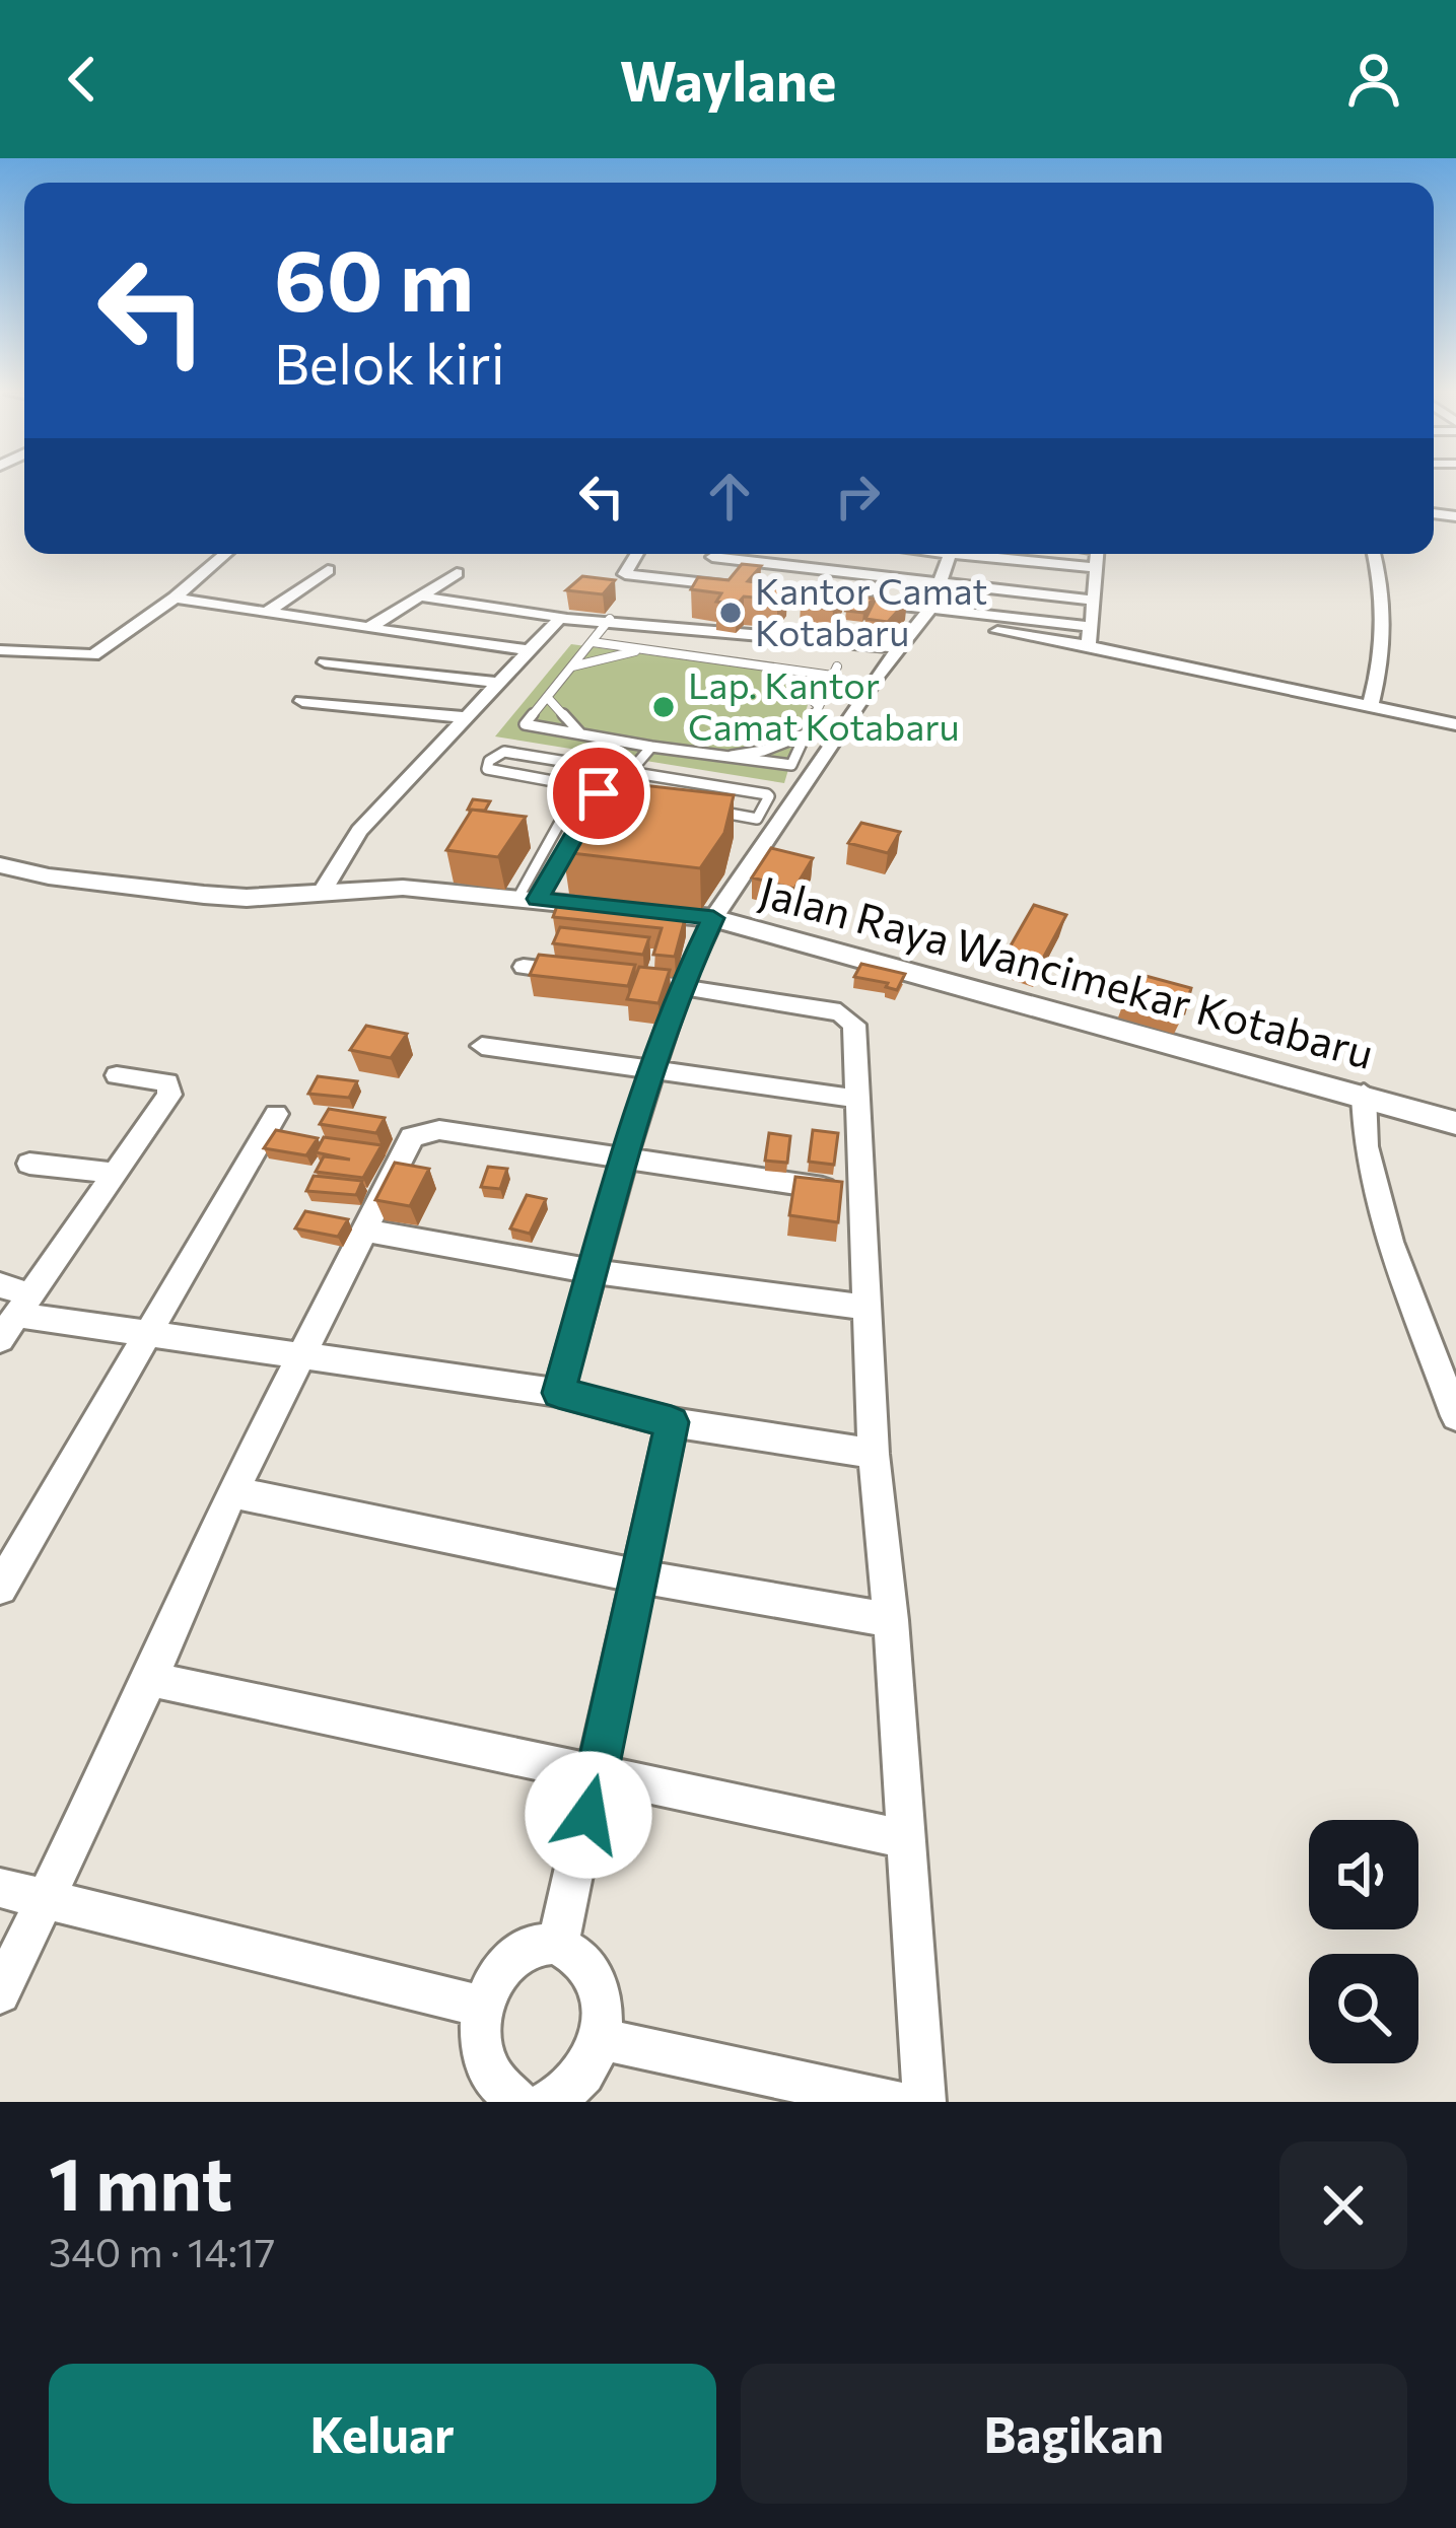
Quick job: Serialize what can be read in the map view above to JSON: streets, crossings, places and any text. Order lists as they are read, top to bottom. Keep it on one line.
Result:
{"streets":{"street":["Jalan Raya Wancimekar Kotabaru"]},"places":["Kantor Camat Kotabaru","Lap. Kantor Camat Kotabaru"],"page":{"header":"Waylane","turn":["60 m","Belok kiri"],"heading":["1 mnt","340 m · 14:17"],"buttons":["Keluar","Bagikan"]}}
